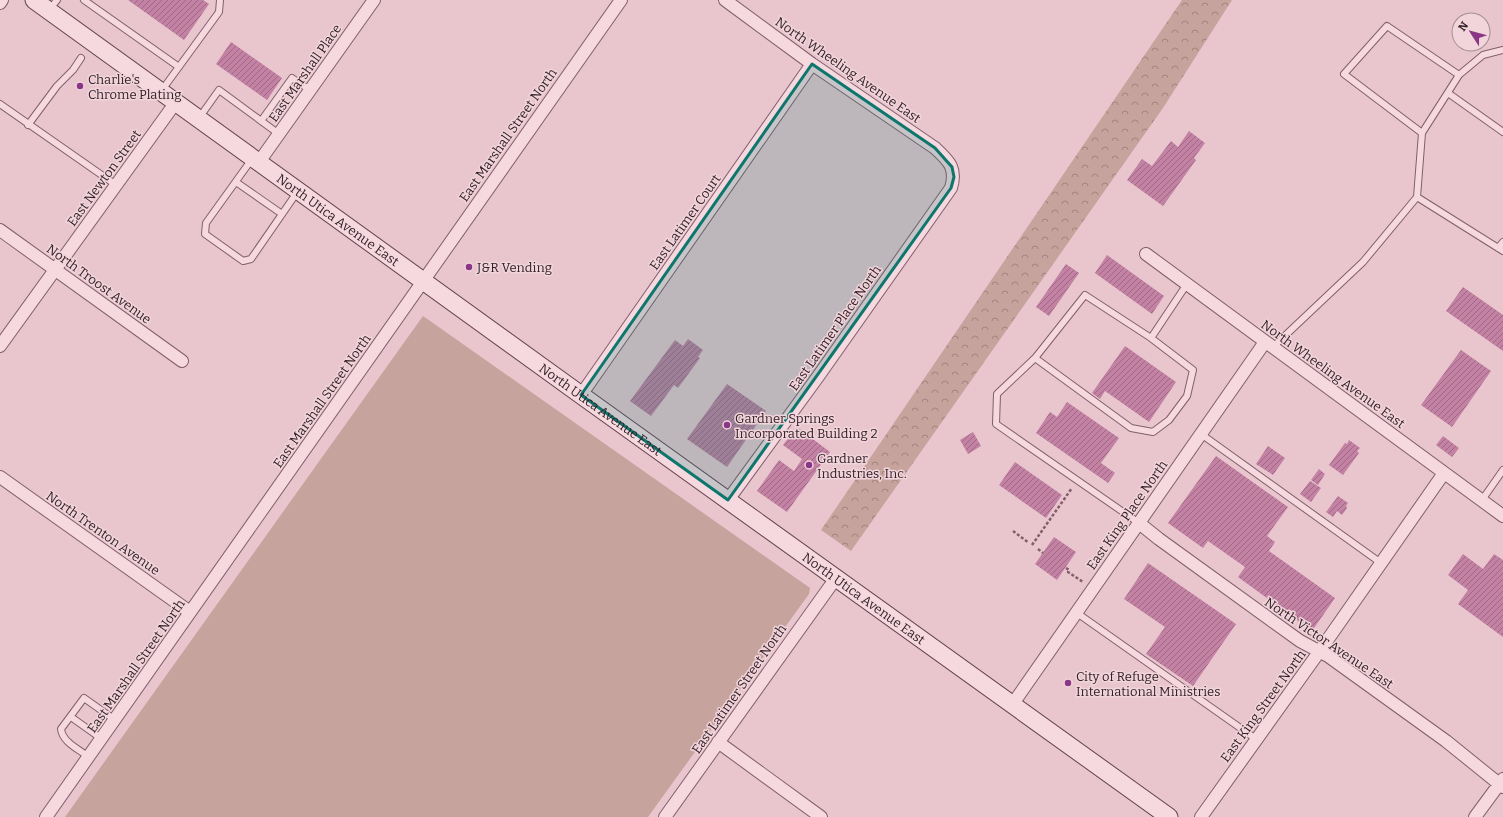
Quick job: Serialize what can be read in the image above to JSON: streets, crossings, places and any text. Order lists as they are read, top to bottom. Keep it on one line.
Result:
{"streets":{"main road":["North Utica Avenue East"],"street":["North Wheeling Avenue East","East Marshall Place","East Marshall Street North","East Newton Street","East Latimer Court","North Troost Avenue","East Latimer Place North","East King Place North","North Trenton Avenue","North Victor Avenue East","East Latimer Street North","East King Street North"]},"crossings":[["North Wheeling Avenue East","East Latimer Court"],["North Wheeling Avenue East","East Latimer Place North"],["North Wheeling Avenue East","East King Place North"],["North Wheeling Avenue East","East King Street North"],["East Marshall Place","North Utica Avenue East"],["East Marshall Street North","North Utica Avenue East"],["East Marshall Street North","North Trenton Avenue"],["East Newton Street","North Utica Avenue East"],["East Newton Street","North Troost Avenue"],["North Utica Avenue East","East Latimer Court"],["North Utica Avenue East","East Latimer Place North"],["North Utica Avenue East","East King Place North"],["North Utica Avenue East","East Latimer Street North"],["East King Place North","North Victor Avenue East"],["North Victor Avenue East","East King Street North"]],"places":["Charlie's Chrome Plating","J&R Vending","Gardner Springs Incorporated Building 2","Gardner Industries, Inc.","City of Refuge International Ministries"],"north":"top left"}
